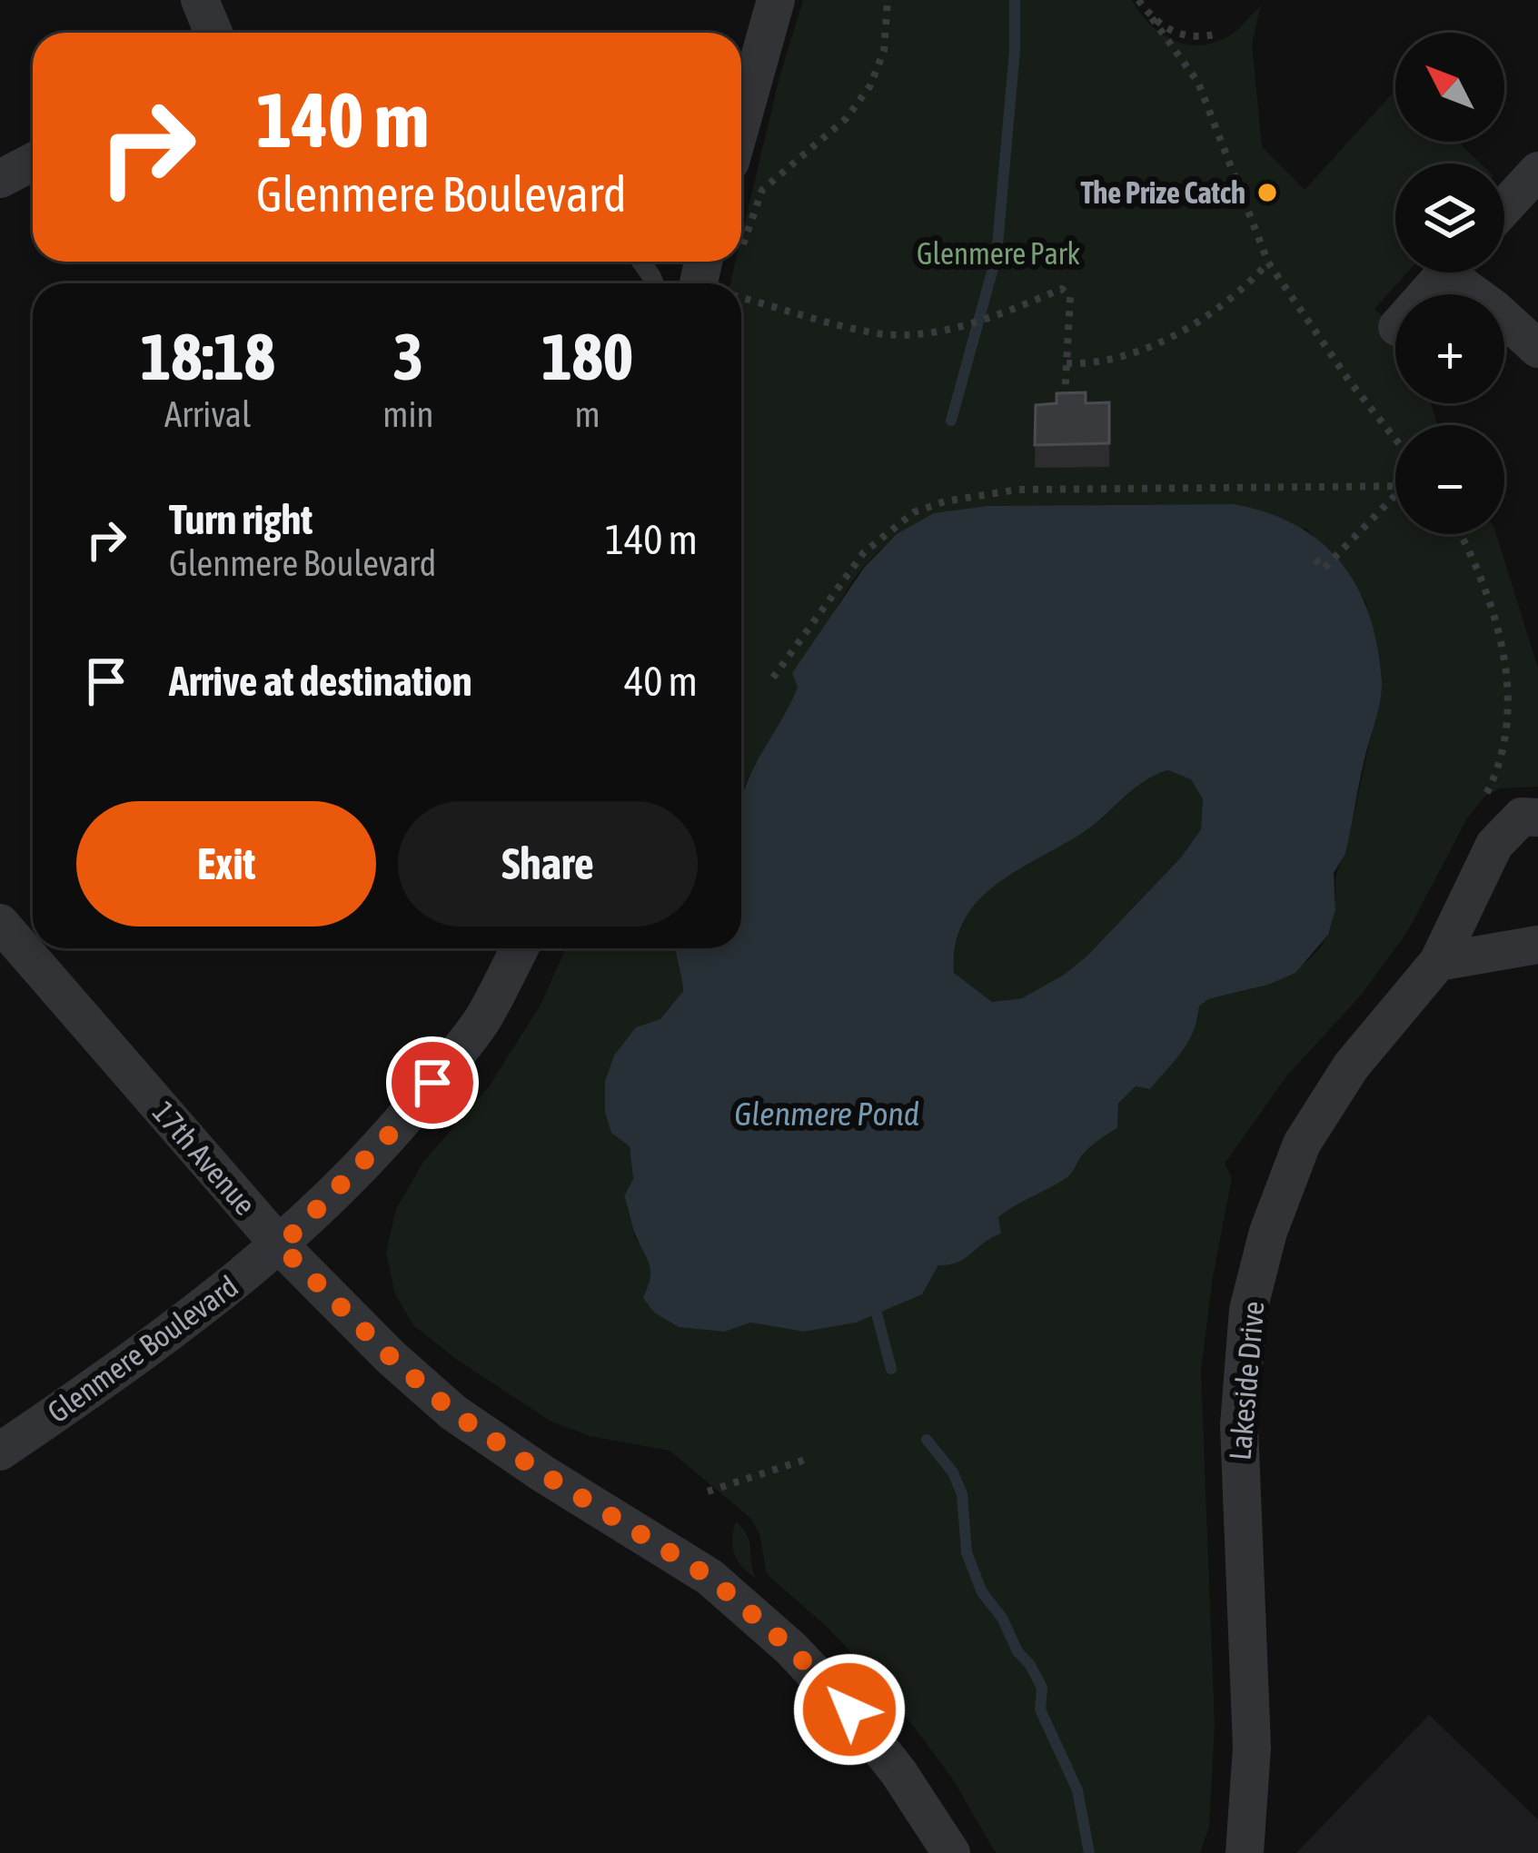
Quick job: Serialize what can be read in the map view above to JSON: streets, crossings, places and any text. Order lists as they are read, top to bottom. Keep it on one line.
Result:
{"streets":{"street":["17th Avenue","Glenmere Boulevard","Lakeside Drive"]},"crossings":[["17th Avenue","Glenmere Boulevard"]],"water":["Glenmere Pond"],"parks":["Glenmere Park"],"places":["The Prize Catch"],"north":"top left","page":{"map_buttons":["+","−"],"turn":["140 m","Glenmere Boulevard"],"eta":["18:18","Arrival","3","min","180","m"],"list":[{"name":"Turn right","note":"Glenmere Boulevard","value":"140 m"},{"name":"Arrive at destination","value":"40 m"}],"buttons":["Exit","Share"]}}
